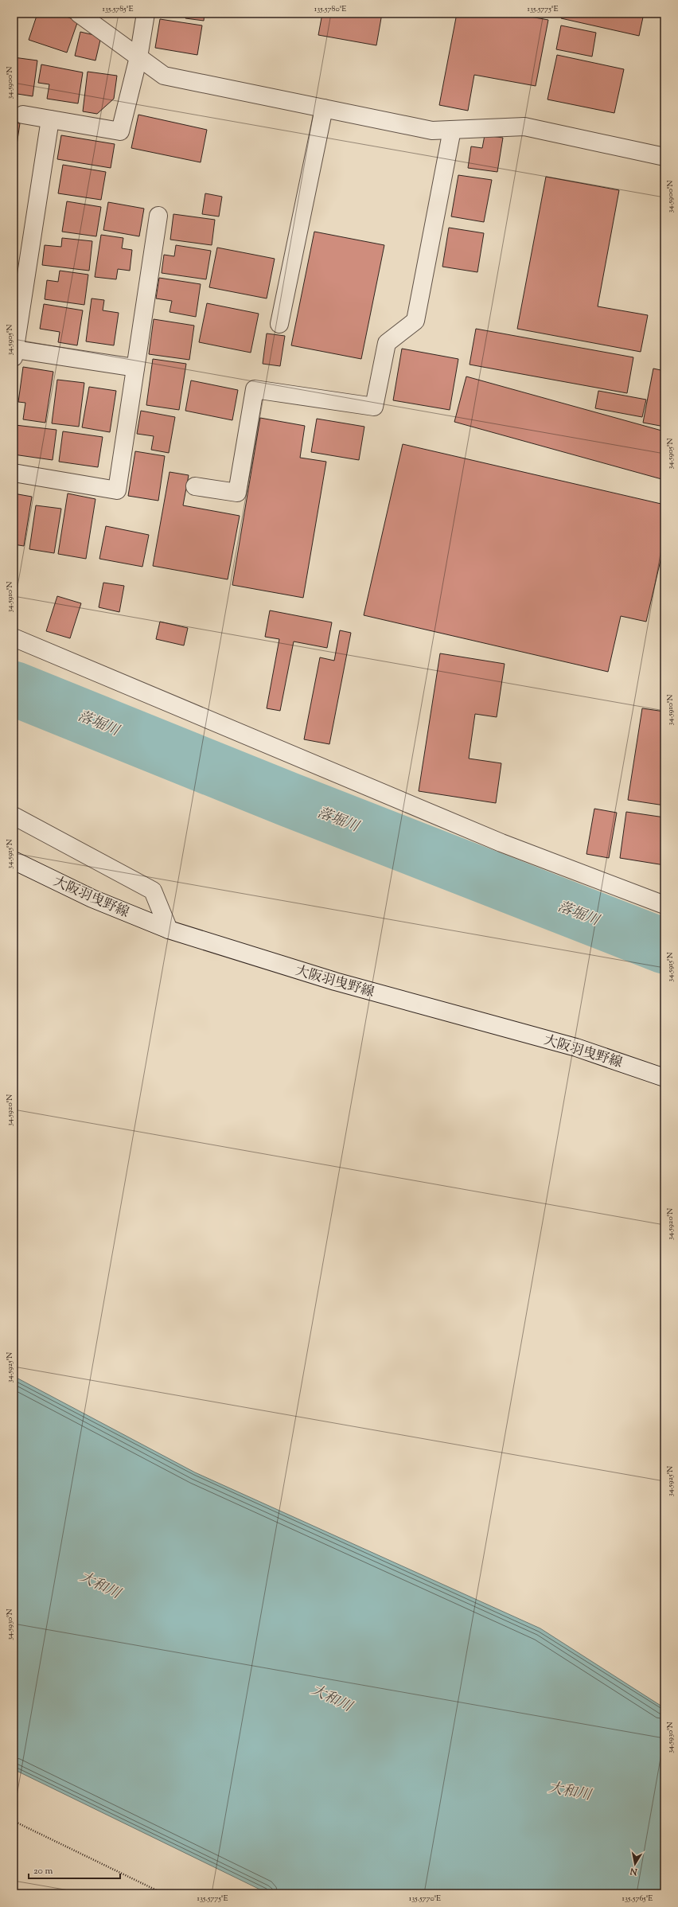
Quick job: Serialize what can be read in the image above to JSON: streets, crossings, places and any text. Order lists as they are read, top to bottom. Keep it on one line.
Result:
{"streets":{"street":["大阪羽曳野線"]},"water":["落堀川","大和川"],"scale_bar":"20 m","north":"bottom","coordinates":["135.5785°E","135.5780°E","135.5775°E","34.5900°N","34.5905°N","34.5910°N","34.5915°N","34.5920°N","34.5925°N","34.5930°N","135.5770°E","135.5765°E"]}
